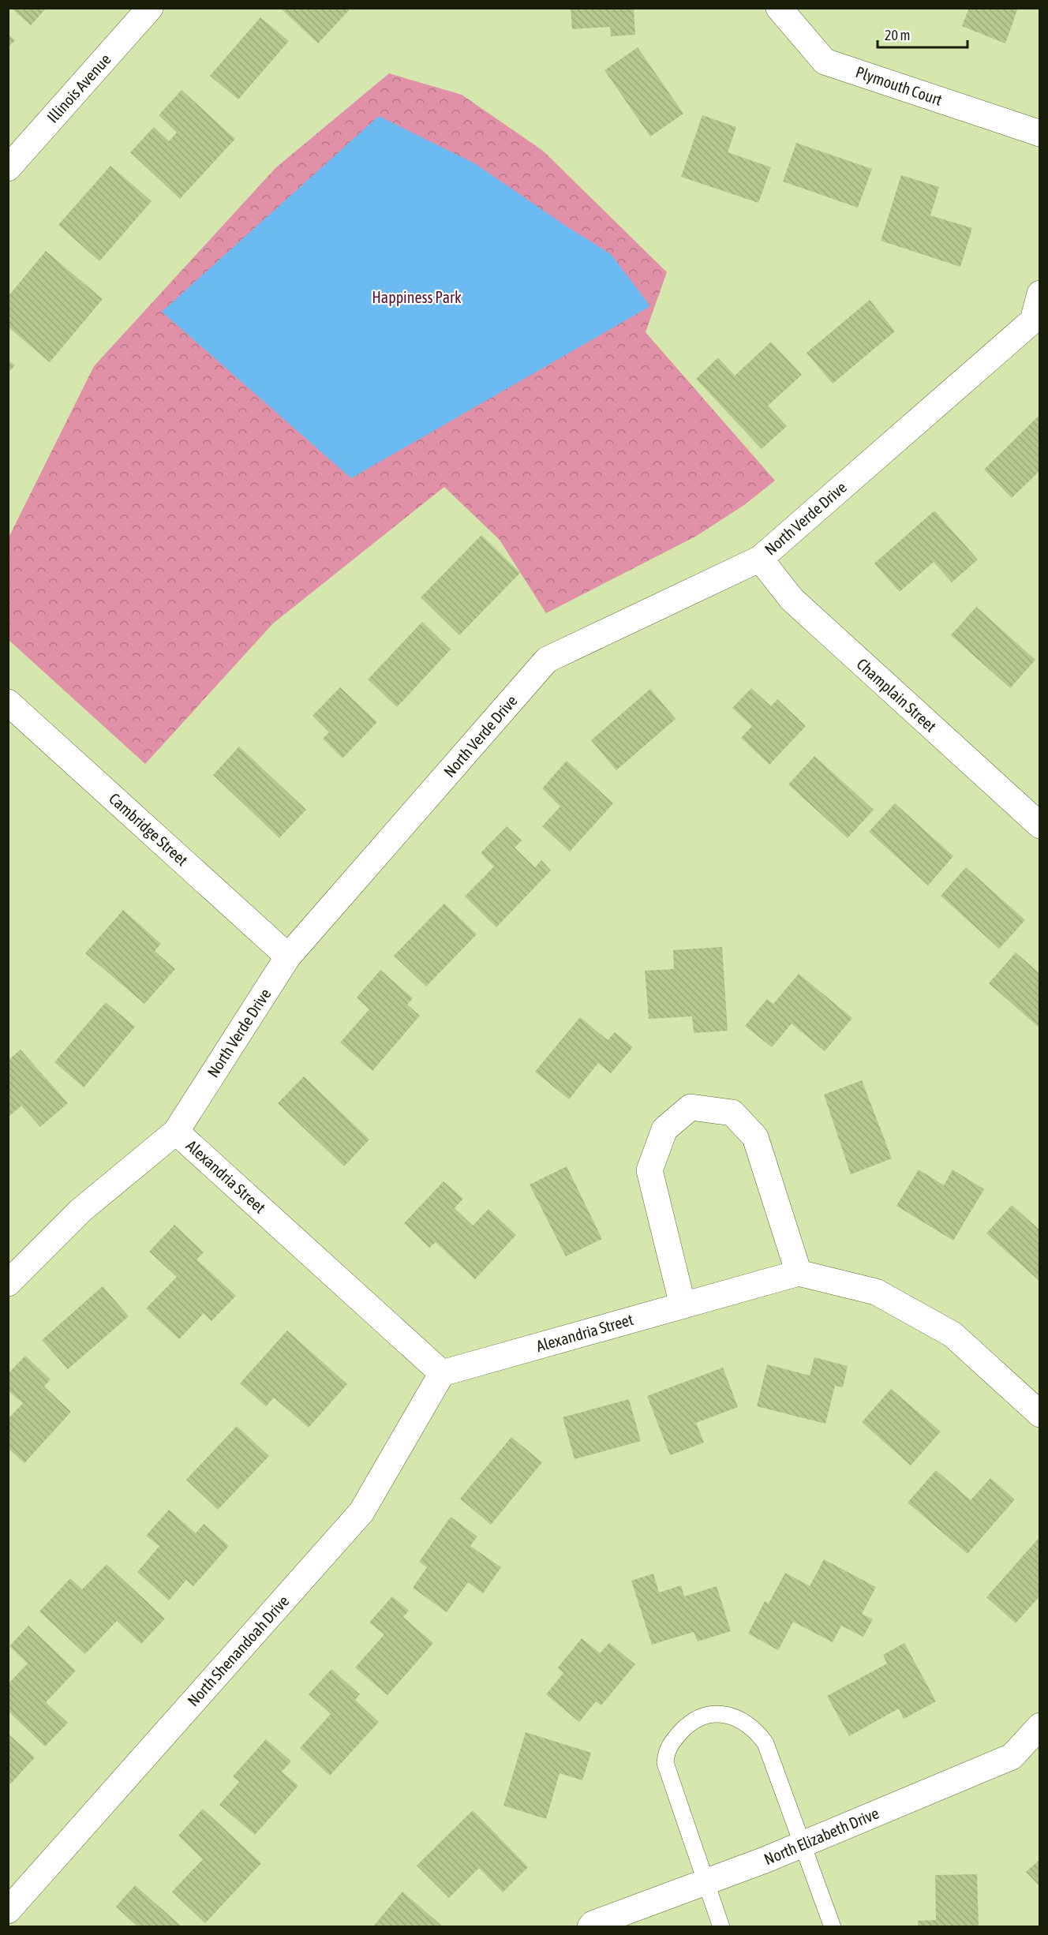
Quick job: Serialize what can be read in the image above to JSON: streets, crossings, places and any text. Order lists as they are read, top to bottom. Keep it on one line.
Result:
{"streets":{"street":["Plymouth Court","Illinois Avenue","North Verde Drive","Champlain Street","Cambridge Street","Alexandria Street","North Shenandoah Drive","North Elizabeth Drive"]},"crossings":[["North Verde Drive","Champlain Street"],["North Verde Drive","Cambridge Street"],["North Verde Drive","Alexandria Street"],["Alexandria Street","North Shenandoah Drive"]],"parks":["Happiness Park"],"scale_bar":"20 m"}
